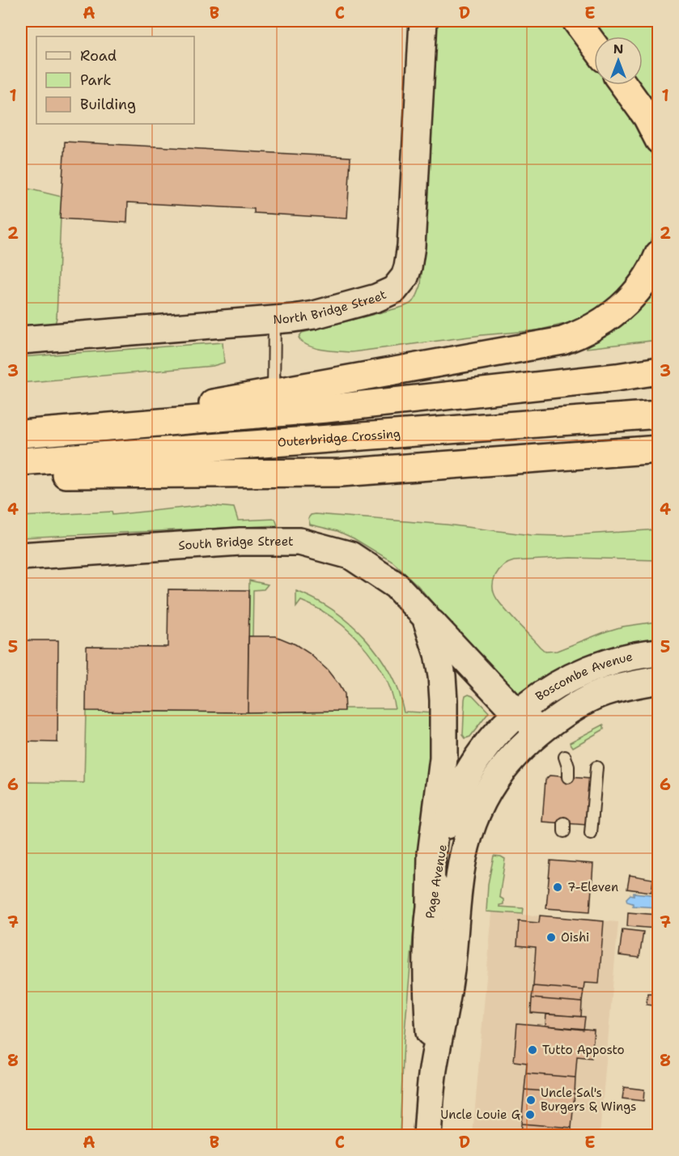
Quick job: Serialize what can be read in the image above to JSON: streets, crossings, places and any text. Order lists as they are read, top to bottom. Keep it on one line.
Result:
{"streets":{"highway":["Outerbridge Crossing"],"street":["North Bridge Street","South Bridge Street","Boscombe Avenue","Page Avenue"]},"crossings":[["South Bridge Street","Boscombe Avenue"],["South Bridge Street","Page Avenue"],["Boscombe Avenue","Page Avenue"]],"places":["7-Eleven","Oishi","Tutto Apposto","Uncle Sal's Burgers & Wings","Uncle Louie G"],"legend":["Road","Park","Building"],"north":"top","grid":{"columns":["A","B","C","D","E"],"rows":["1","2","3","4","5","6","7","8"]}}
